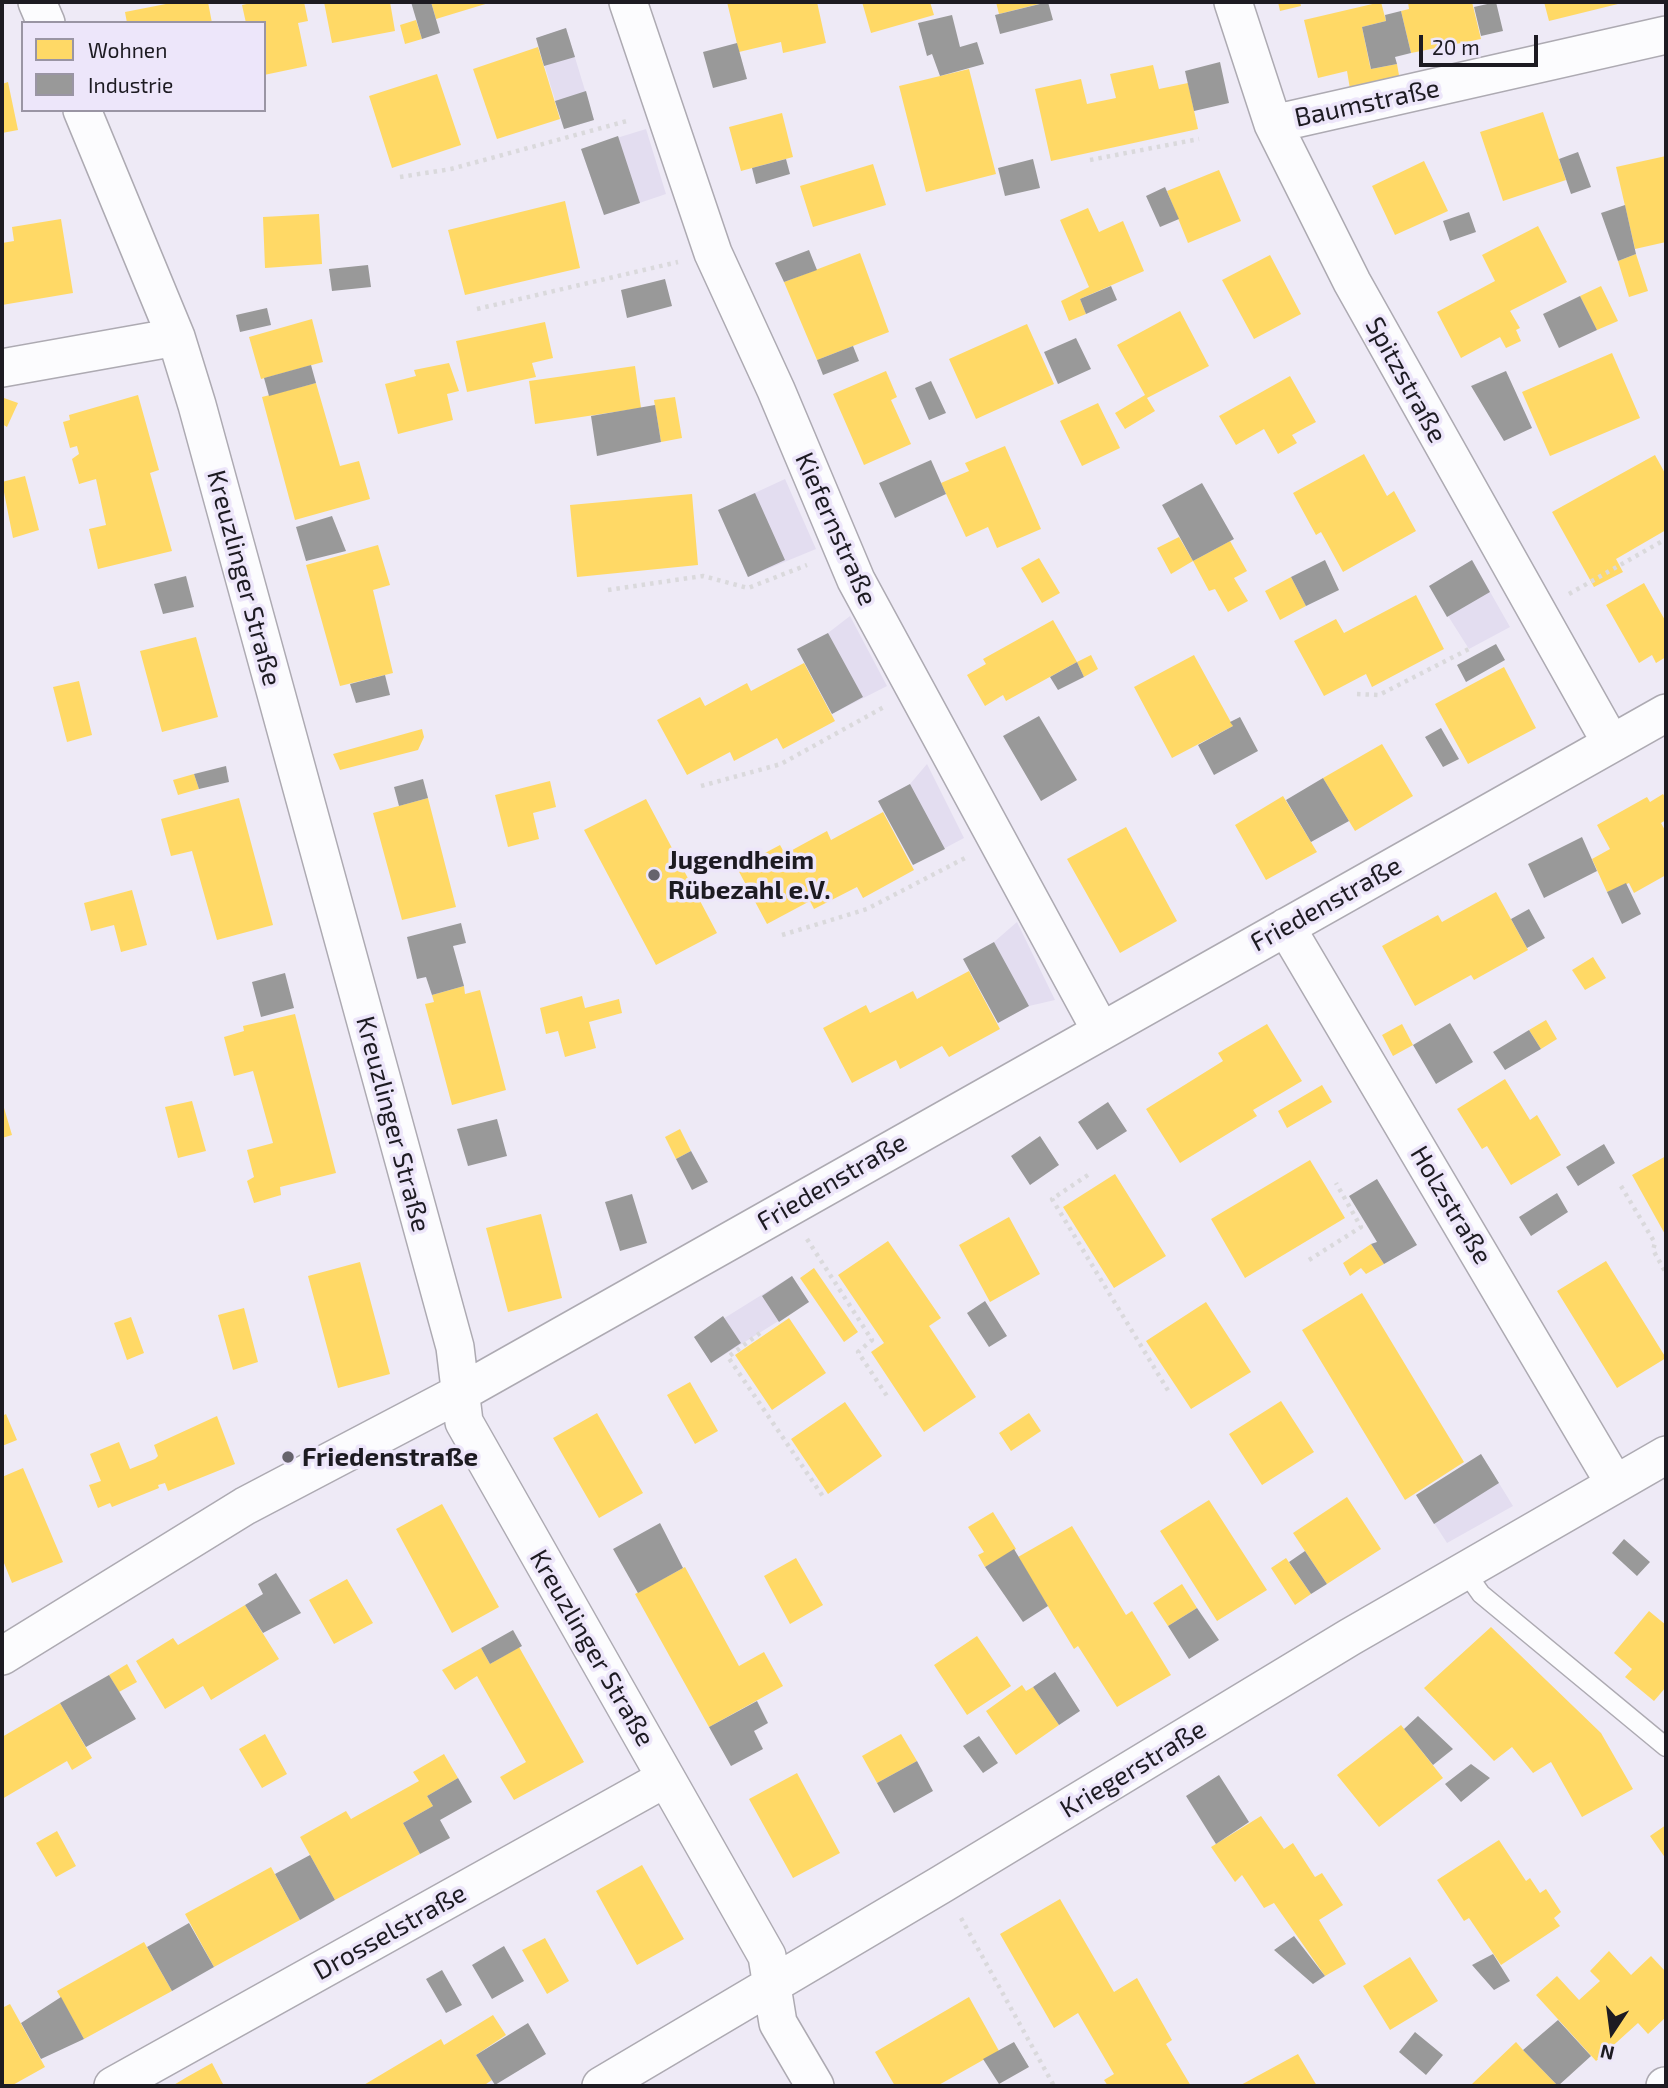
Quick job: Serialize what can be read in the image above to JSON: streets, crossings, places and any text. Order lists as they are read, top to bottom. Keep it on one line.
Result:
{"streets":{"street":["Baumstraße","Spitzstraße","Kiefernstraße","Kreuzlinger Straße","Friedenstraße","Holzstraße","Kriegerstraße","Drosselstraße"]},"crossings":[["Baumstraße","Spitzstraße"],["Spitzstraße","Friedenstraße"],["Kiefernstraße","Friedenstraße"],["Kreuzlinger Straße","Friedenstraße"],["Kreuzlinger Straße","Kriegerstraße"],["Kreuzlinger Straße","Drosselstraße"],["Friedenstraße","Holzstraße"],["Holzstraße","Kriegerstraße"]],"places":["Jugendheim Rübezahl e.V.","Friedenstraße"],"legend":["Wohnen","Industrie"],"scale_bar":"20 m","north":"bottom"}
